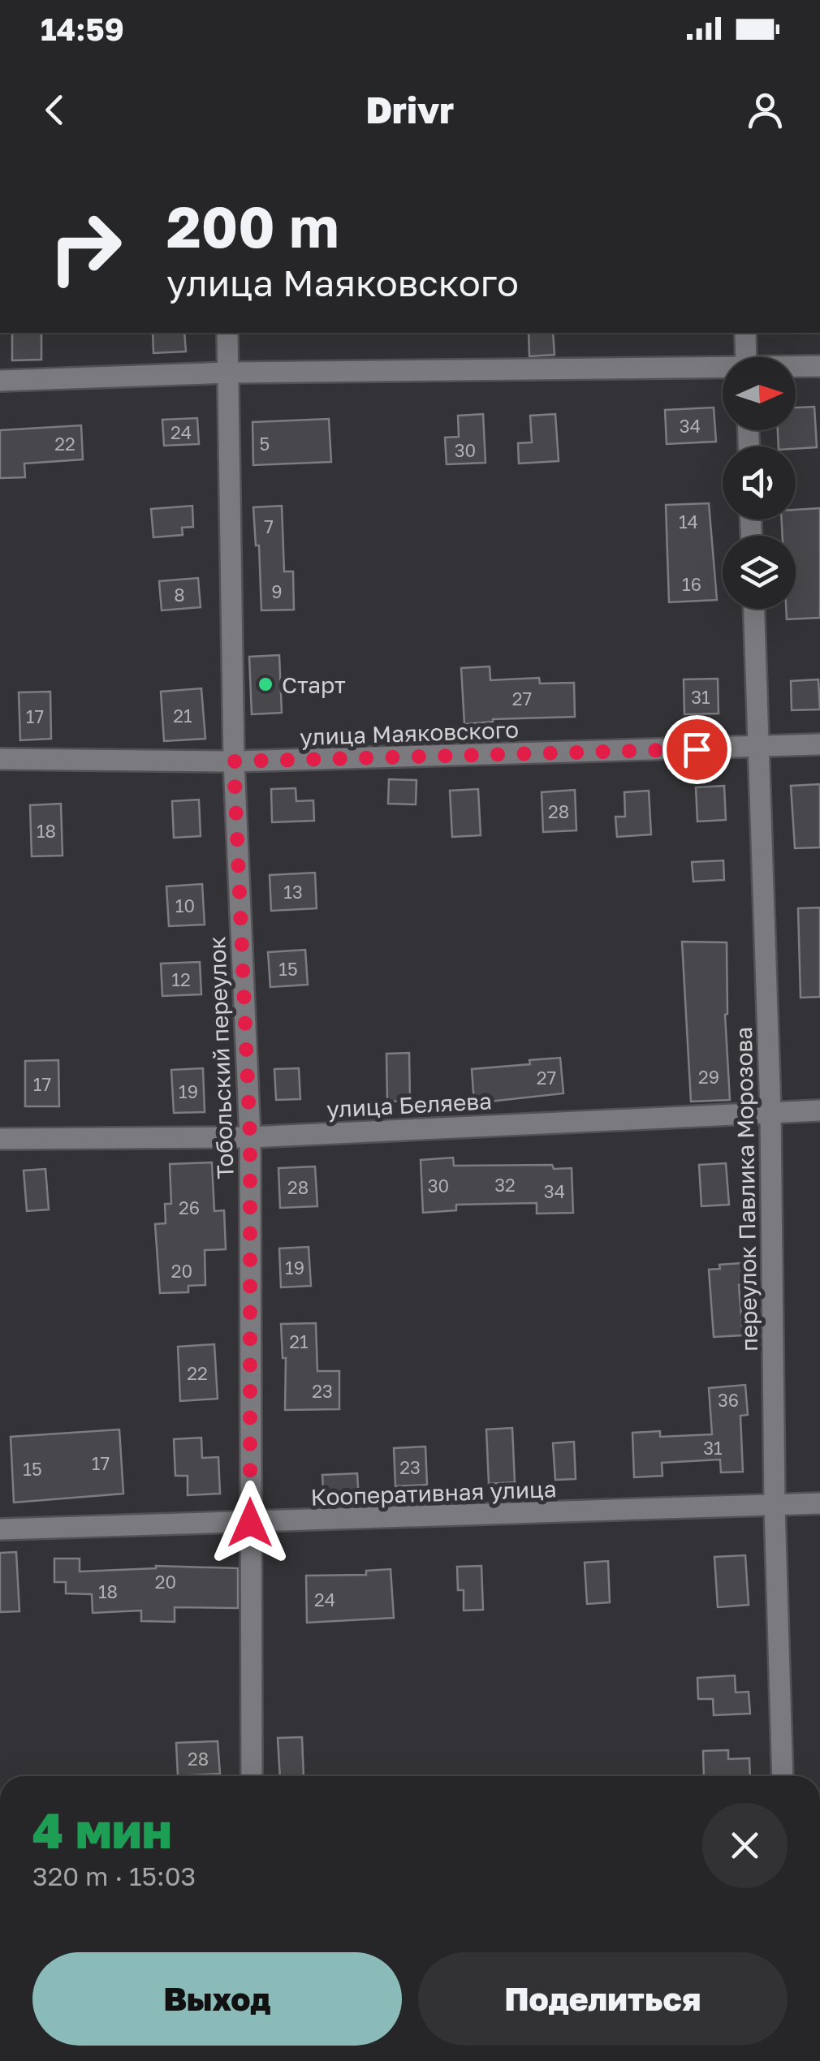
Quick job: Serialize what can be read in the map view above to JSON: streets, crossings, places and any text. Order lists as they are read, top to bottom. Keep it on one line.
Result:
{"streets":{"street":["улица Маяковского","Тобольский переулок","улица Беляева","переулок Павлика Морозова","Кооперативная улица"]},"crossings":[["улица Маяковского","Тобольский переулок"],["улица Маяковского","переулок Павлика Морозова"],["Тобольский переулок","улица Беляева"],["Тобольский переулок","Кооперативная улица"],["улица Беляева","переулок Павлика Морозова"],["переулок Павлика Морозова","Кооперативная улица"]],"places":["Старт"],"house_numbers":["34","24","22","5","30","14","7","16","9","8","31","27","21","17","28","18","13","10","15","12","29","27","17","19","32","30","28","34","26","19","20","21","22","23","36","31","17","23","15","20","18","24","28"],"north":"right","page":{"status":"14:59","header":"Drivr","turn":["200 m","улица Маяковского"],"heading":["4 мин","320 m · 15:03"],"buttons":["Выход","Поделиться"]}}
